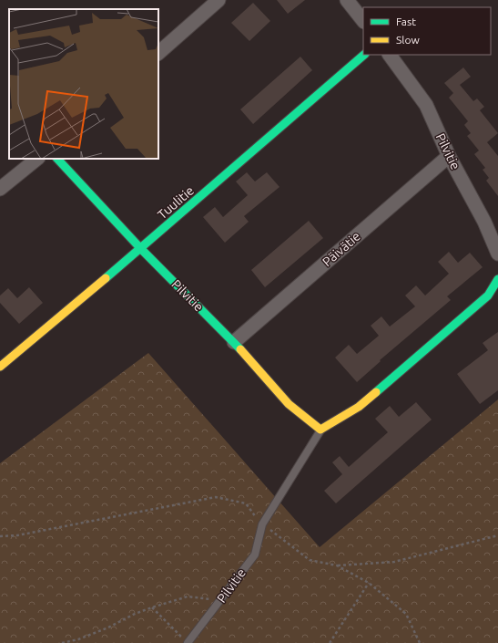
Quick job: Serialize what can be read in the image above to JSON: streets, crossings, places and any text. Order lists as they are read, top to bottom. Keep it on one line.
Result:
{"streets":{"street":["Pilvitie","Tuulitie","Päivätie"]},"crossings":[["Pilvitie","Tuulitie"],["Pilvitie","Päivätie"]],"legend":["Fast","Slow"]}
